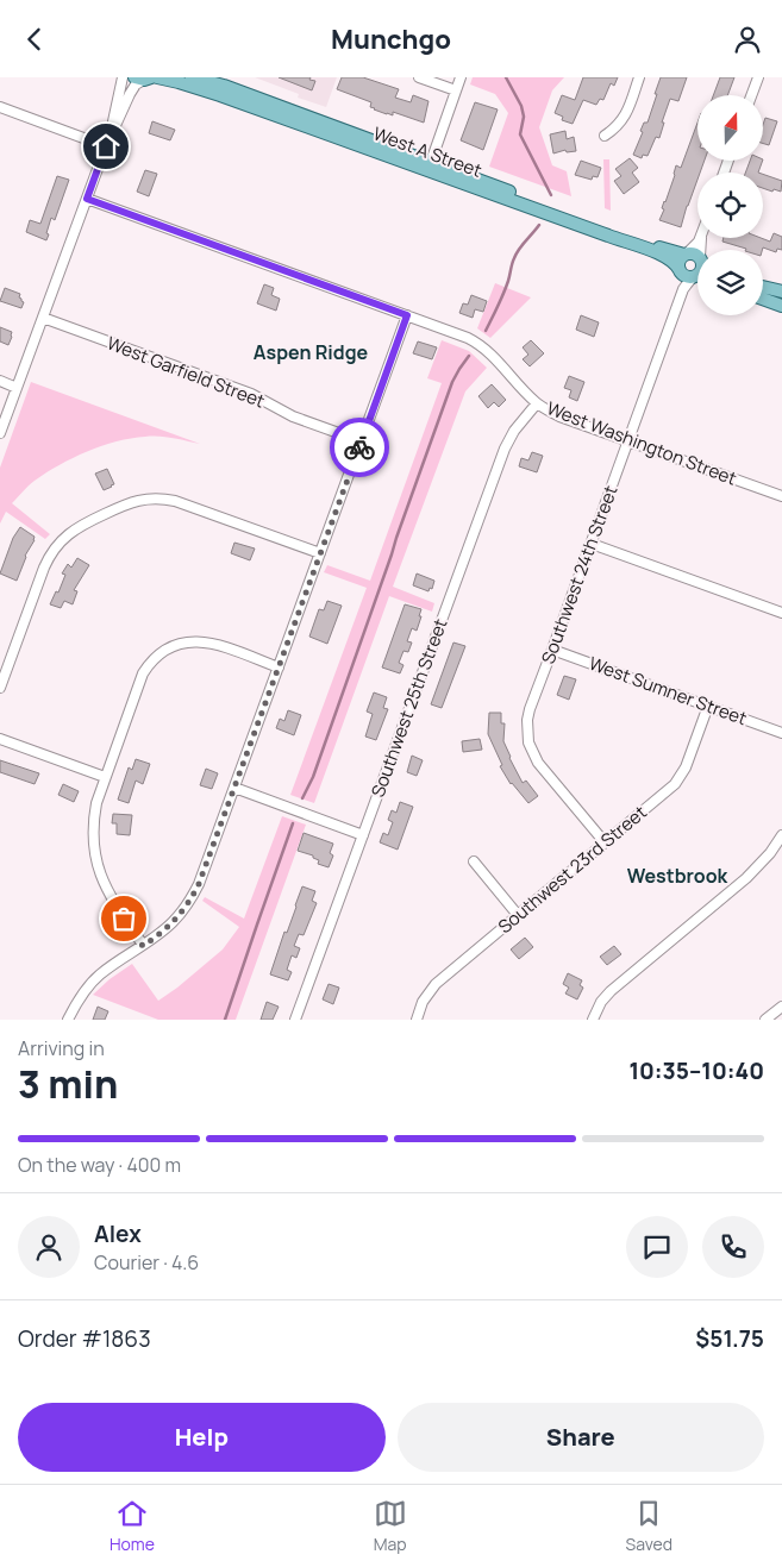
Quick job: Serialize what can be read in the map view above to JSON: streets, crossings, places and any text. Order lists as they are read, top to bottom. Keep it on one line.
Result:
{"streets":{"main road":["West A Street"],"street":["West Garfield Street","West Washington Street","Southwest 24th Street","West Sumner Street","Southwest 25th Street","Southwest 23rd Street"]},"crossings":[["West A Street","Southwest 24th Street"],["West Washington Street","Southwest 24th Street"],["West Washington Street","Southwest 25th Street"],["Southwest 24th Street","West Sumner Street"],["Southwest 24th Street","Southwest 23rd Street"],["West Sumner Street","Southwest 23rd Street"]],"districts":["Aspen Ridge","Westbrook"],"north":"top","page":{"header":"Munchgo","heading":["3 min","Arriving in","10:35–10:40"],"panel":["Alex","Courier · 4.6","Order #1863","$51.75"],"bar":"On the way · 400 m","buttons":["Help","Share"],"tabs":["Home","Map","Saved"]}}
